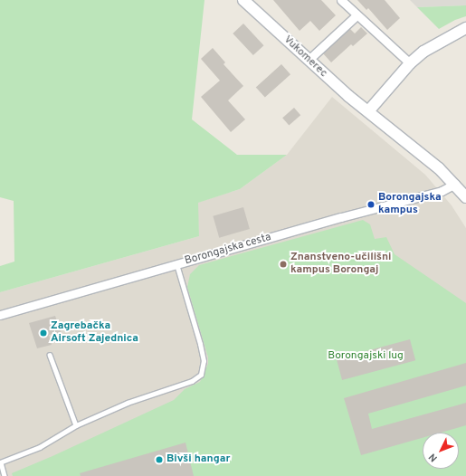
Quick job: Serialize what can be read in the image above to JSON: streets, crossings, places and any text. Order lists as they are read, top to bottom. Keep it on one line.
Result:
{"streets":{"street":["Vukomerec","Borongajska cesta"]},"parks":["Borongajski lug"],"places":["Borongajska kampus","Znanstveno-učilišni kampus Borongaj","Zagrebačka Airsoft Zajednica","Bivši hangar"],"north":"bottom left"}
